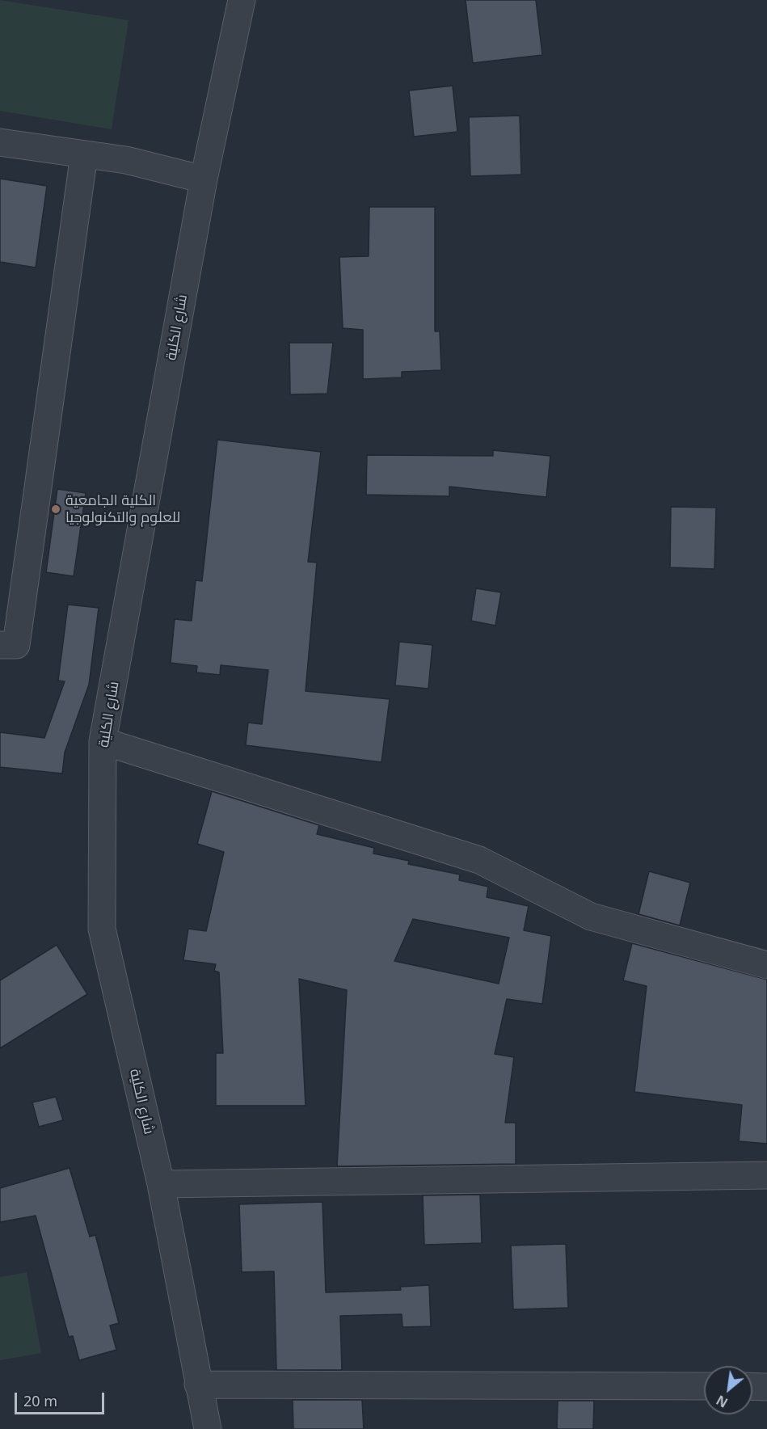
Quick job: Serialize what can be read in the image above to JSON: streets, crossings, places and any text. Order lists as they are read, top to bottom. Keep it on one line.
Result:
{"streets":{"street":["شارع الكلية"]},"places":["الكلية الجامعية للعلوم والتكنولوجيا"],"scale_bar":"20 m","north":"bottom left"}
